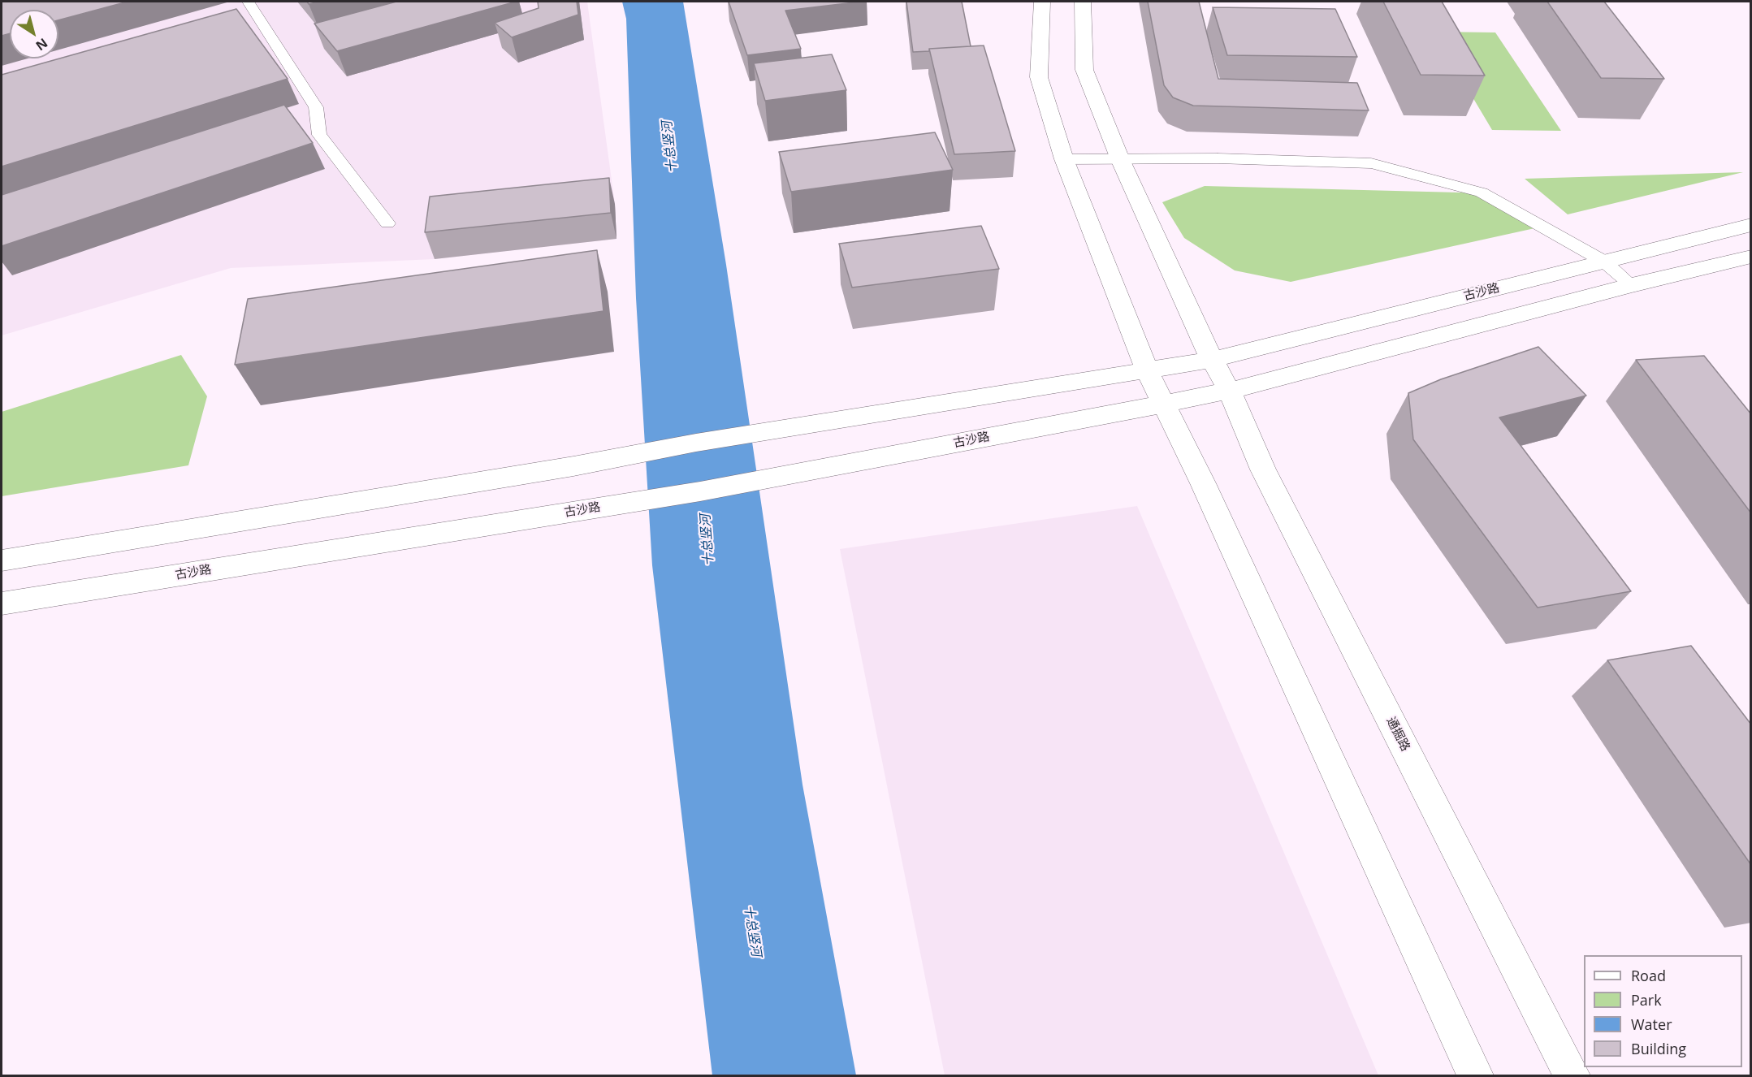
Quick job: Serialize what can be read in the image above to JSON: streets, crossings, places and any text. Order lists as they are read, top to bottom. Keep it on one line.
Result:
{"streets":{"main road":["古沙路","通掘路"]},"crossings":[["古沙路","通掘路"]],"water":["十总竖河"],"legend":["Road","Park","Water","Building"],"north":"bottom right"}
